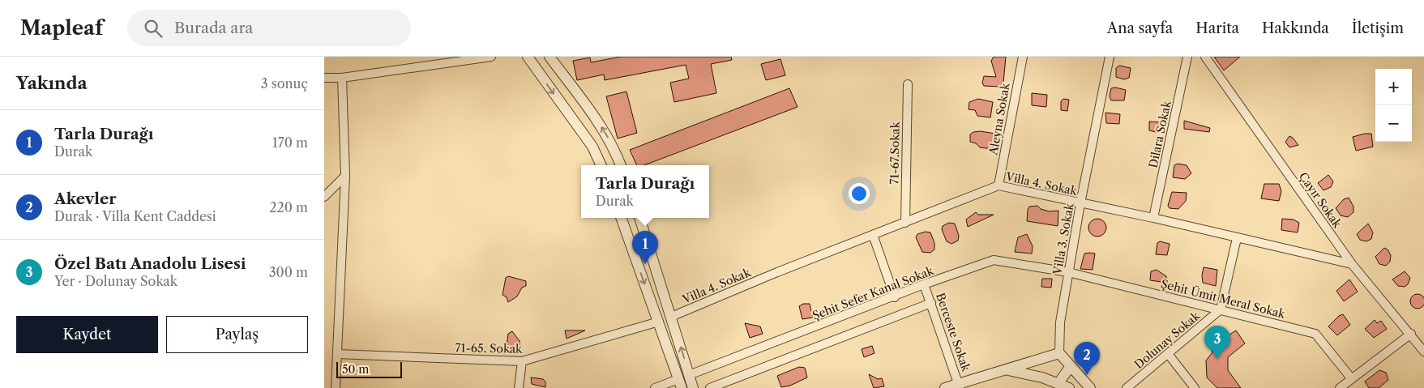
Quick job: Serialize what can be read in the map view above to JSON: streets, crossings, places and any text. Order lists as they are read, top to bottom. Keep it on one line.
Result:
{"streets":{"street":["Aleyna Sokak","Dilara Sokak","71-67.Sokak","Villa 4. Sokak","Çayır Sokak","Villa 3. Sokak","Şehit Sefer Kanal Sokak","Şehit Ümit Meral Sokak","Berceste Sokak","Dolunay Sokak","71-65. Sokak"]},"crossings":[["Aleyna Sokak","Villa 4. Sokak"],["Dilara Sokak","Villa 4. Sokak"],["71-67.Sokak","Villa 4. Sokak"],["Villa 4. Sokak","Çayır Sokak"],["Villa 4. Sokak","Villa 3. Sokak"],["Villa 3. Sokak","Şehit Sefer Kanal Sokak"],["Villa 3. Sokak","Şehit Ümit Meral Sokak"],["Şehit Sefer Kanal Sokak","Şehit Ümit Meral Sokak"],["Şehit Sefer Kanal Sokak","Berceste Sokak"],["Şehit Ümit Meral Sokak","Dolunay Sokak"]],"scale_bar":"50 m","page":{"header":"Mapleaf","search":"Burada ara","nav":["Ana sayfa","Harita","Hakkında","İletişim"],"heading":["Yakında","3 sonuç"],"map_buttons":["+","−"],"list":[{"mark":"1","name":"Tarla Durağı","note":"Durak","value":"170 m"},{"mark":"2","name":"Akevler","note":"Durak · Villa Kent Caddesi","value":"220 m"},{"mark":"3","name":"Özel Batı Anadolu Lisesi","note":"Yer · Dolunay Sokak","value":"300 m"}],"popup":["Tarla Durağı","Durak"],"pins":["1","3","2"],"buttons":["Kaydet","Paylaş"],"scale":"50 m"}}
